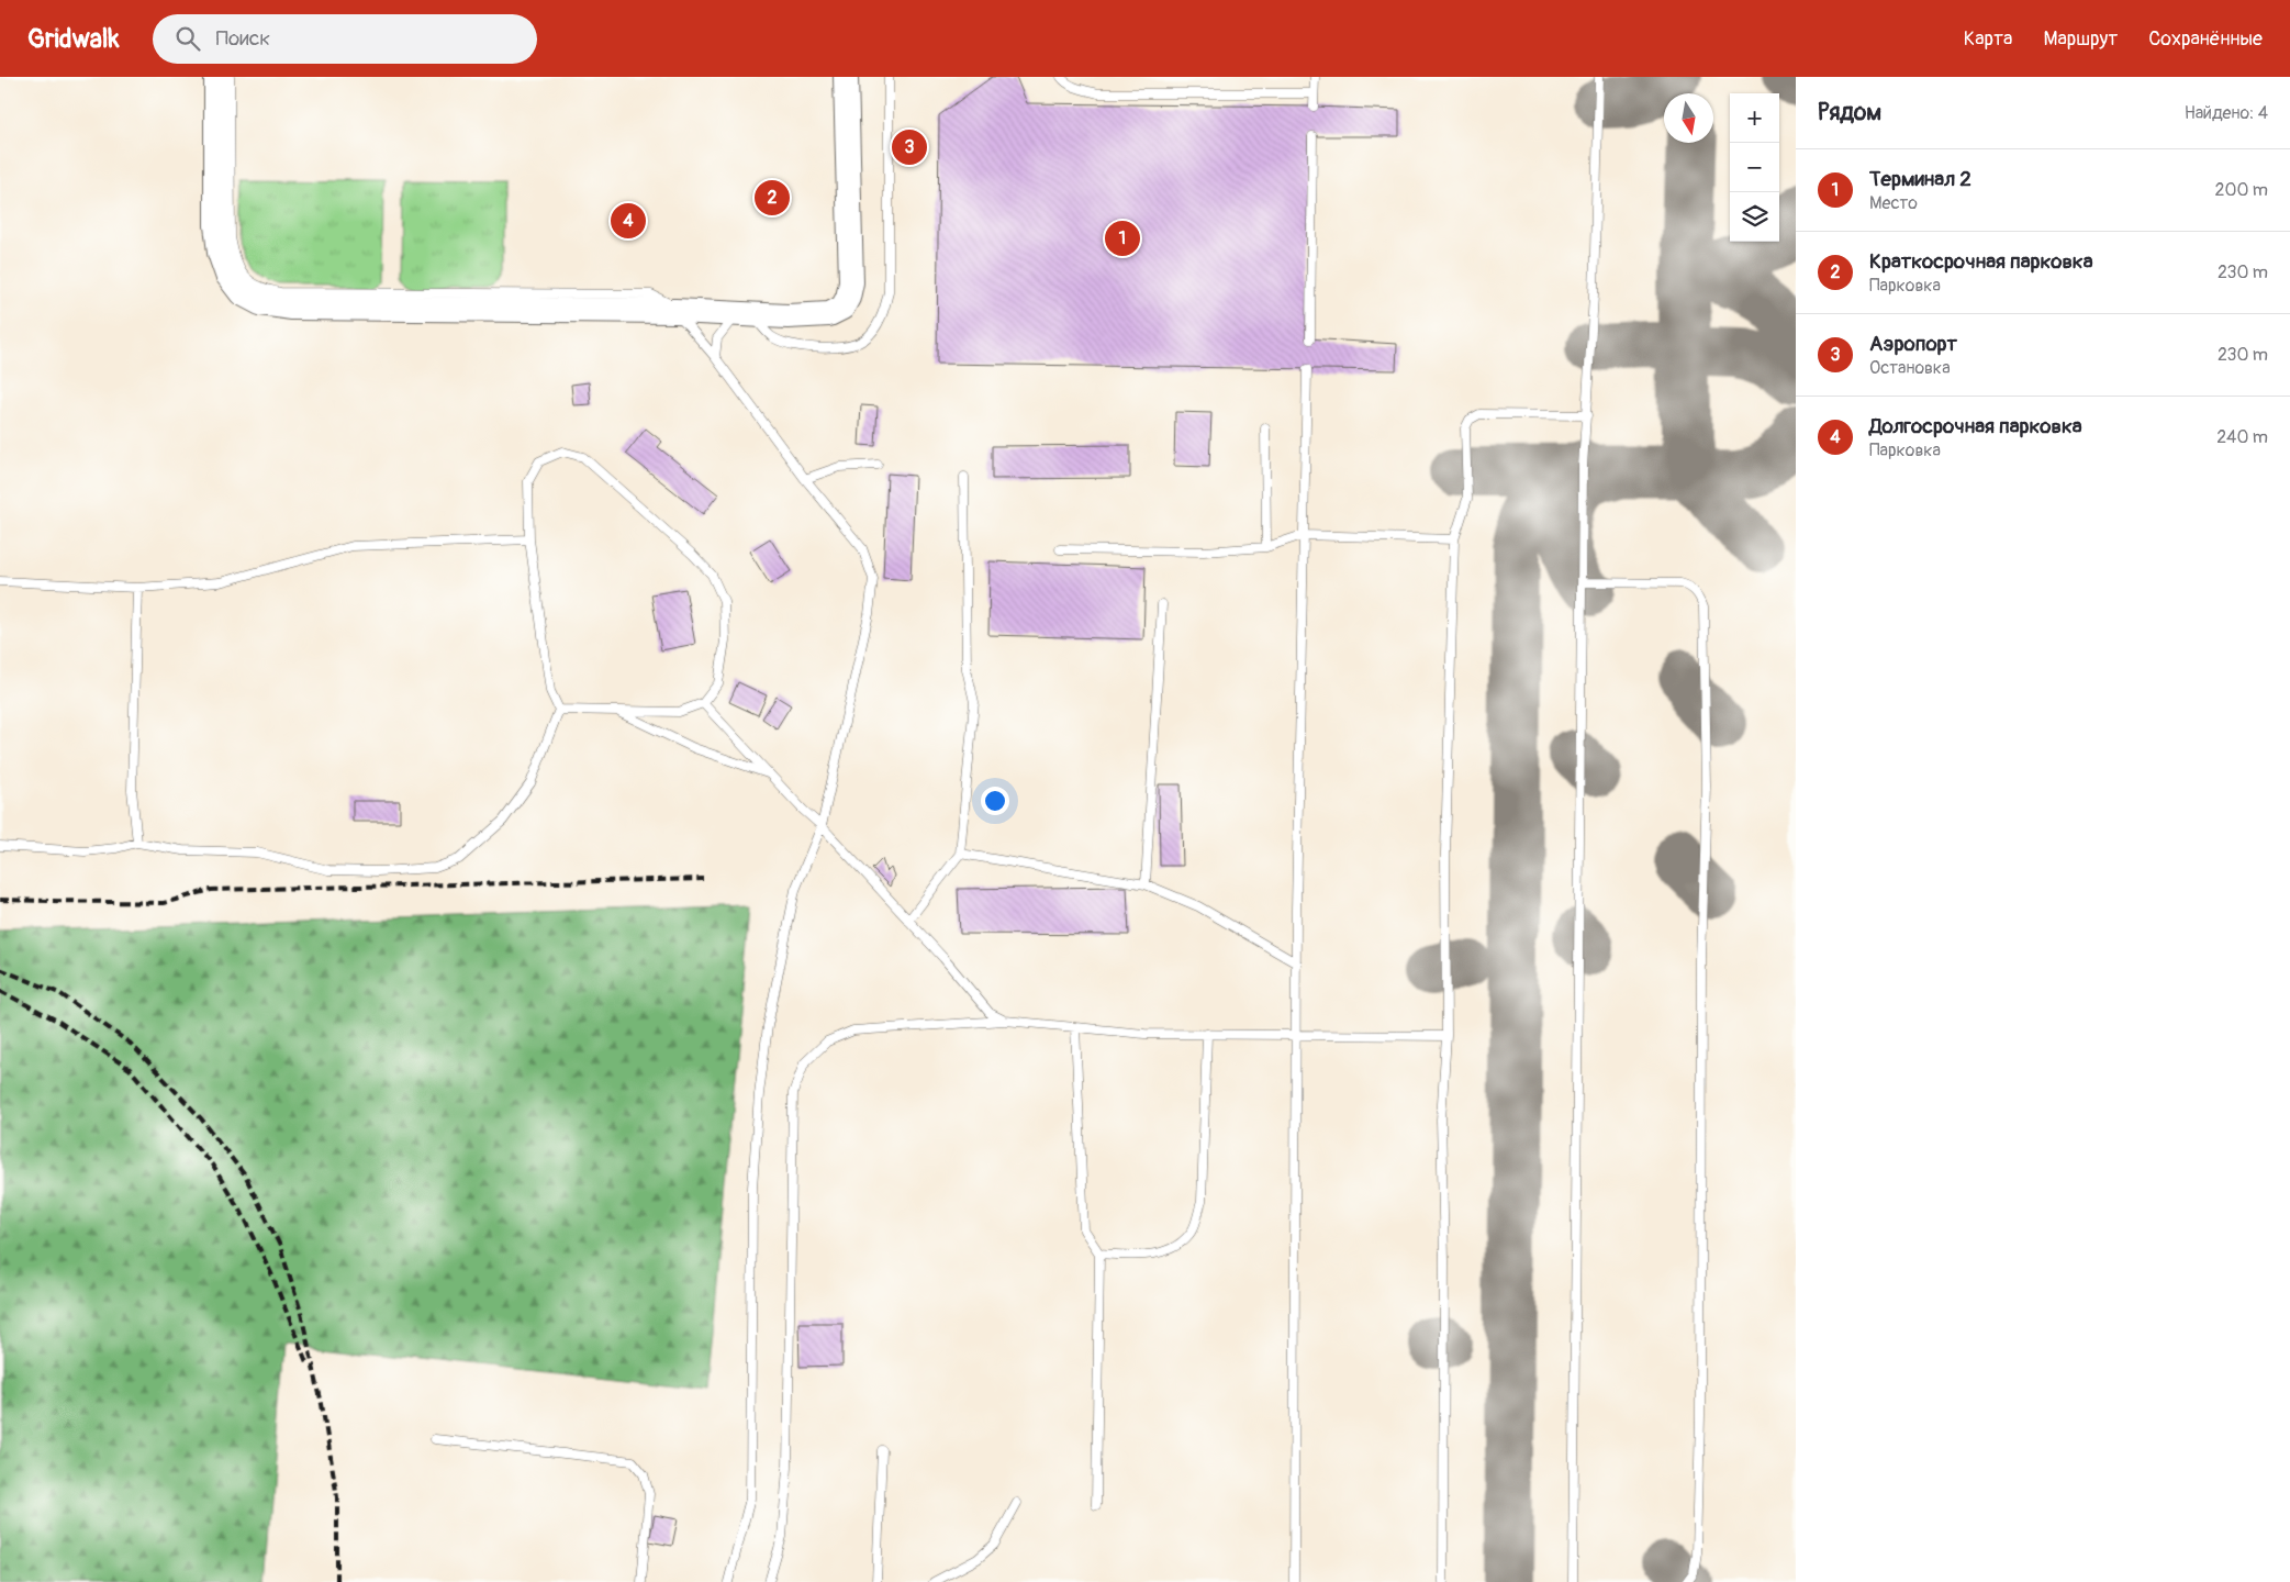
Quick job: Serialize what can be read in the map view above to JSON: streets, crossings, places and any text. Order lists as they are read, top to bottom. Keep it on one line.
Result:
{"north":"bottom","page":{"header":"Gridwalk","search":"Поиск","nav":["Карта","Маршрут","Сохранённые"],"heading":["Рядом","Найдено: 4"],"map_buttons":["+","−"],"pins":["3","2","4","1"],"list":[{"mark":"1","name":"Терминал 2","note":"Место","value":"200 m"},{"mark":"2","name":"Краткосрочная парковка","note":"Парковка","value":"230 m"},{"mark":"3","name":"Аэропорт","note":"Остановка","value":"230 m"},{"mark":"4","name":"Долгосрочная парковка","note":"Парковка","value":"240 m"}]}}
